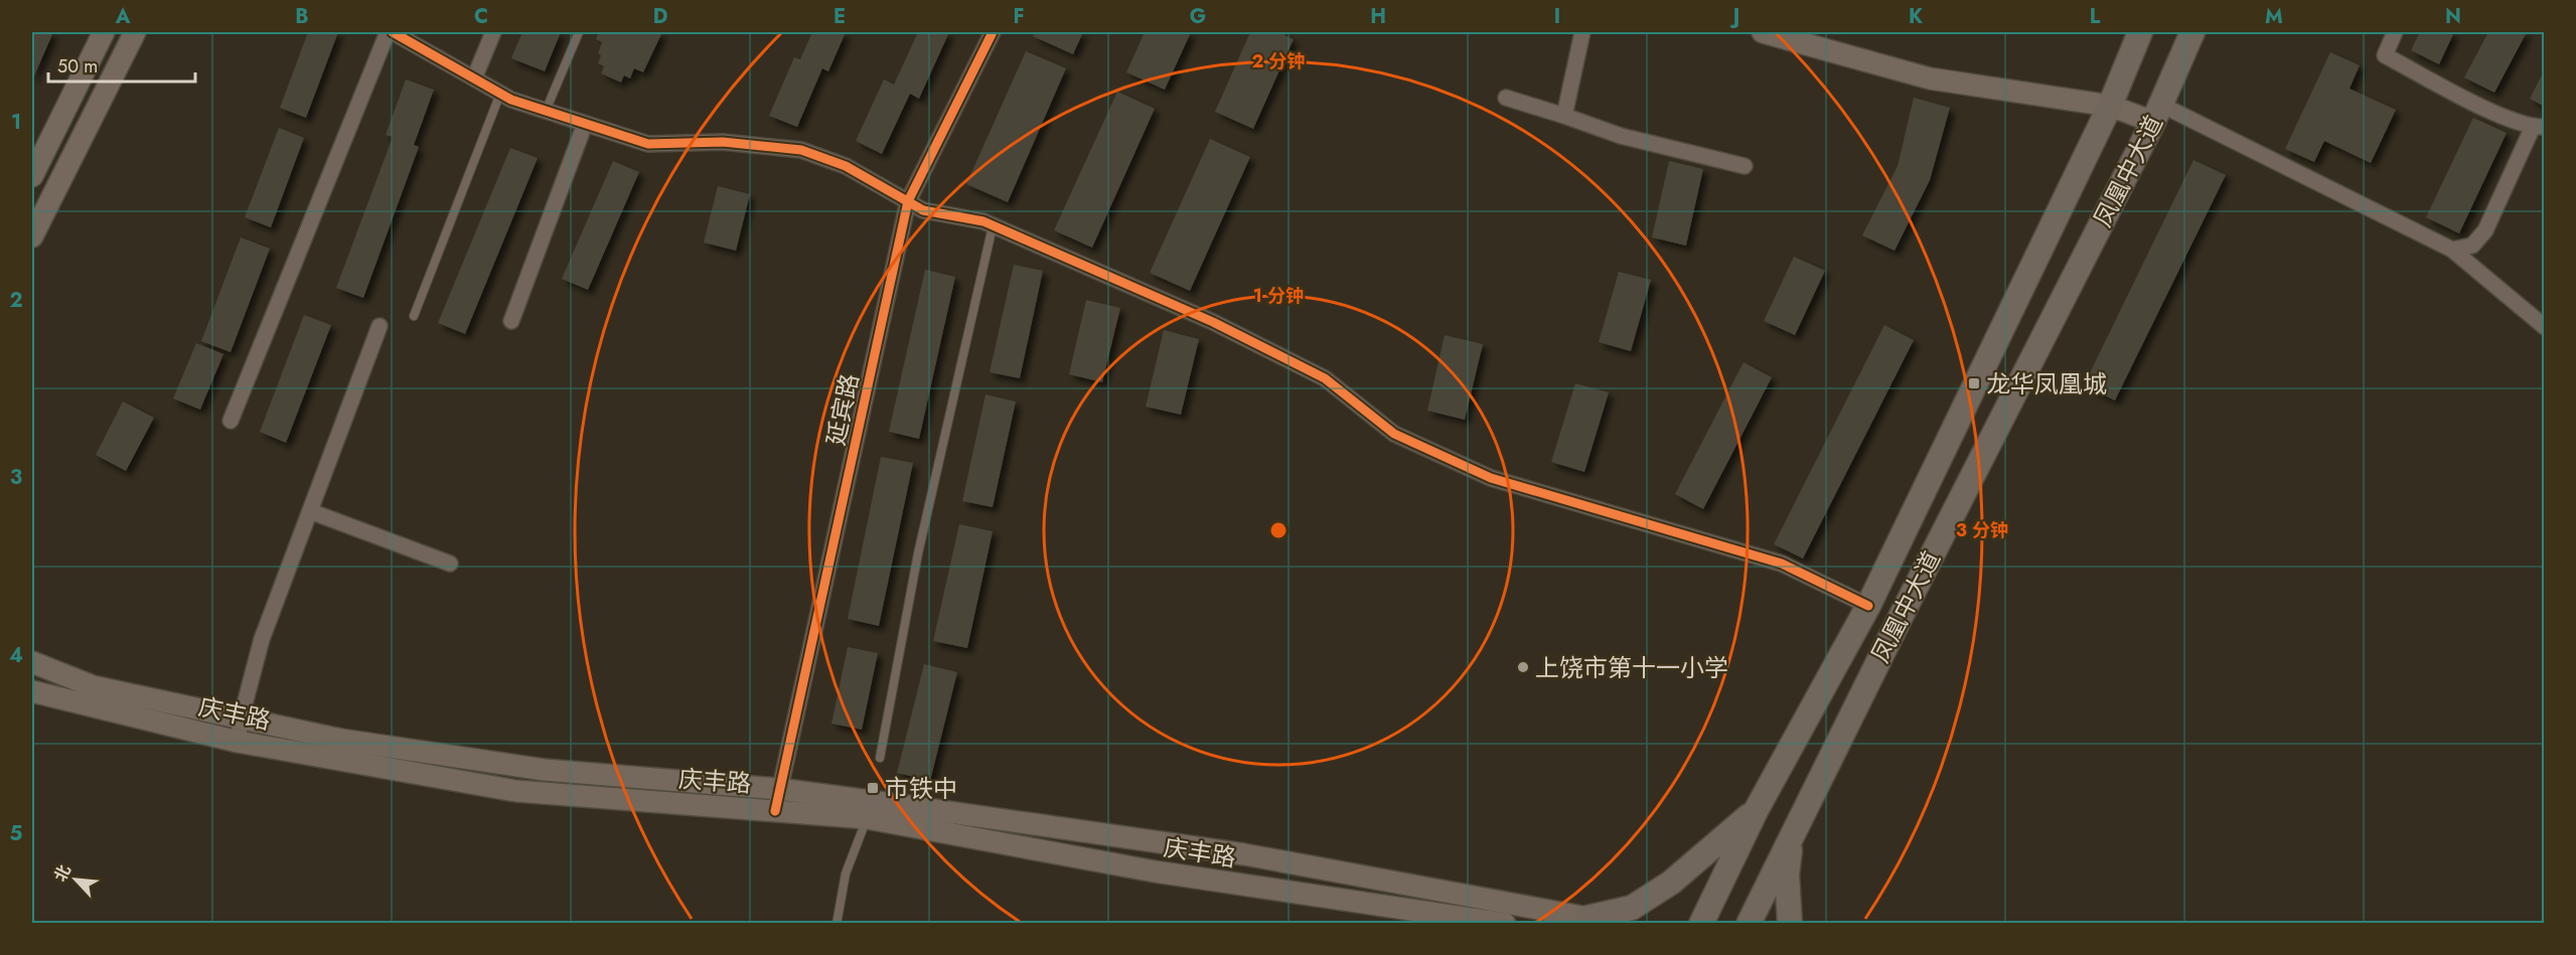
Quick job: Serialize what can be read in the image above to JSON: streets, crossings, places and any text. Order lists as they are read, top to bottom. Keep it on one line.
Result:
{"streets":{"main road":["凤凰中大道","庆丰路"],"street":["延宾路"]},"crossings":[["延宾路","庆丰路"]],"places":{"transit":["龙华凤凰城","市铁中"],"other":["上饶市第十一小学"]},"scale_bar":"50 m","north":"top left","grid":{"columns":["A","B","C","D","E","F","G","H","I","J","K","L","M","N"],"rows":["1","2","3","4","5"]},"rings":["2 分钟","1 分钟","3 分钟"]}
